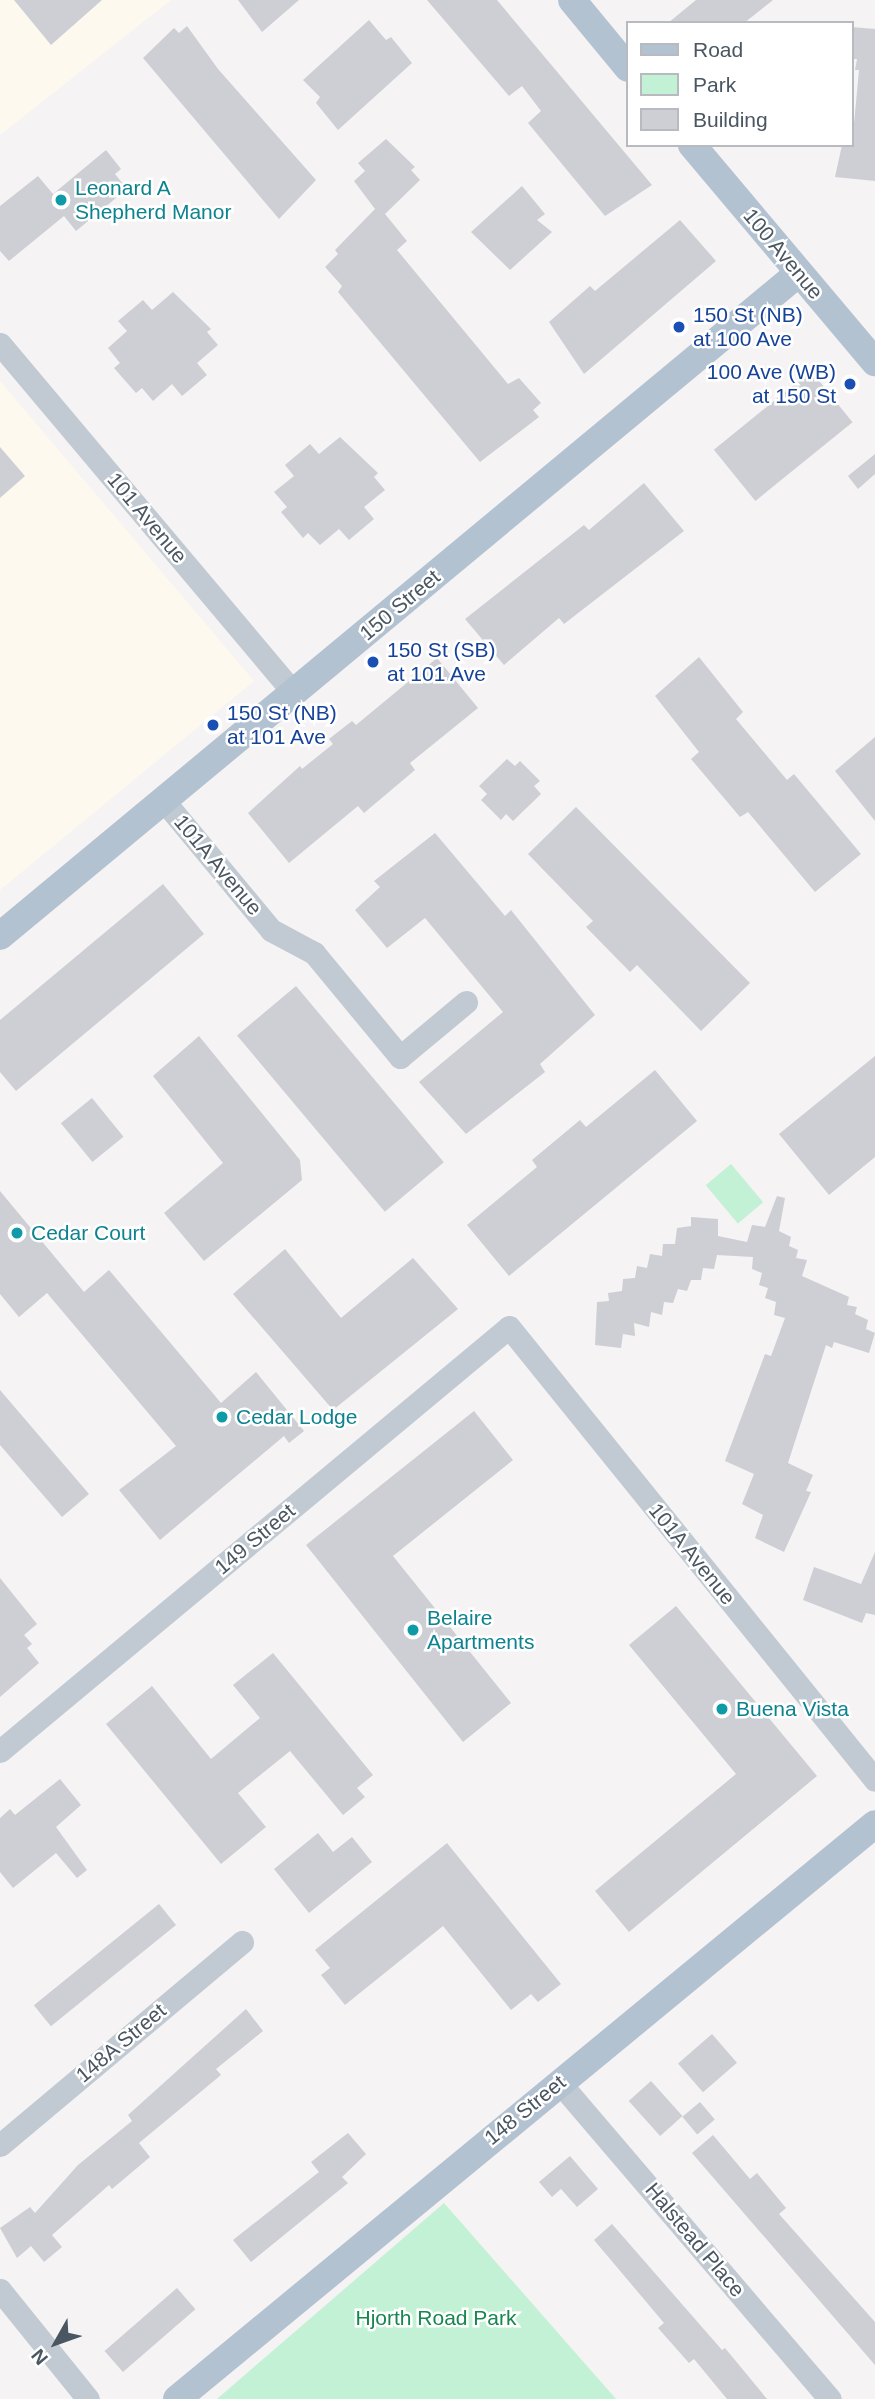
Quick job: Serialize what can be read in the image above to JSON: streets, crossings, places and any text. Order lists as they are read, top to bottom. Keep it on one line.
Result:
{"streets":{"main road":["100 Avenue","150 Street","148 Street"],"street":["101 Avenue","101A Avenue","149 Street","148A Street","Halstead Place"]},"crossings":[["100 Avenue","150 Street"],["101 Avenue","150 Street"],["150 Street","101A Avenue"],["101A Avenue","149 Street"],["148 Street","Halstead Place"]],"parks":["Hjorth Road Park"],"places":["Leonard A Shepherd Manor","150 St (NB) at 100 Ave","100 Ave (WB) at 150 St","150 St (SB) at 101 Ave","150 St (NB) at 101 Ave","Cedar Court","Cedar Lodge","Belaire Apartments","Buena Vista"],"legend":["Road","Park","Building"],"north":"bottom left"}
